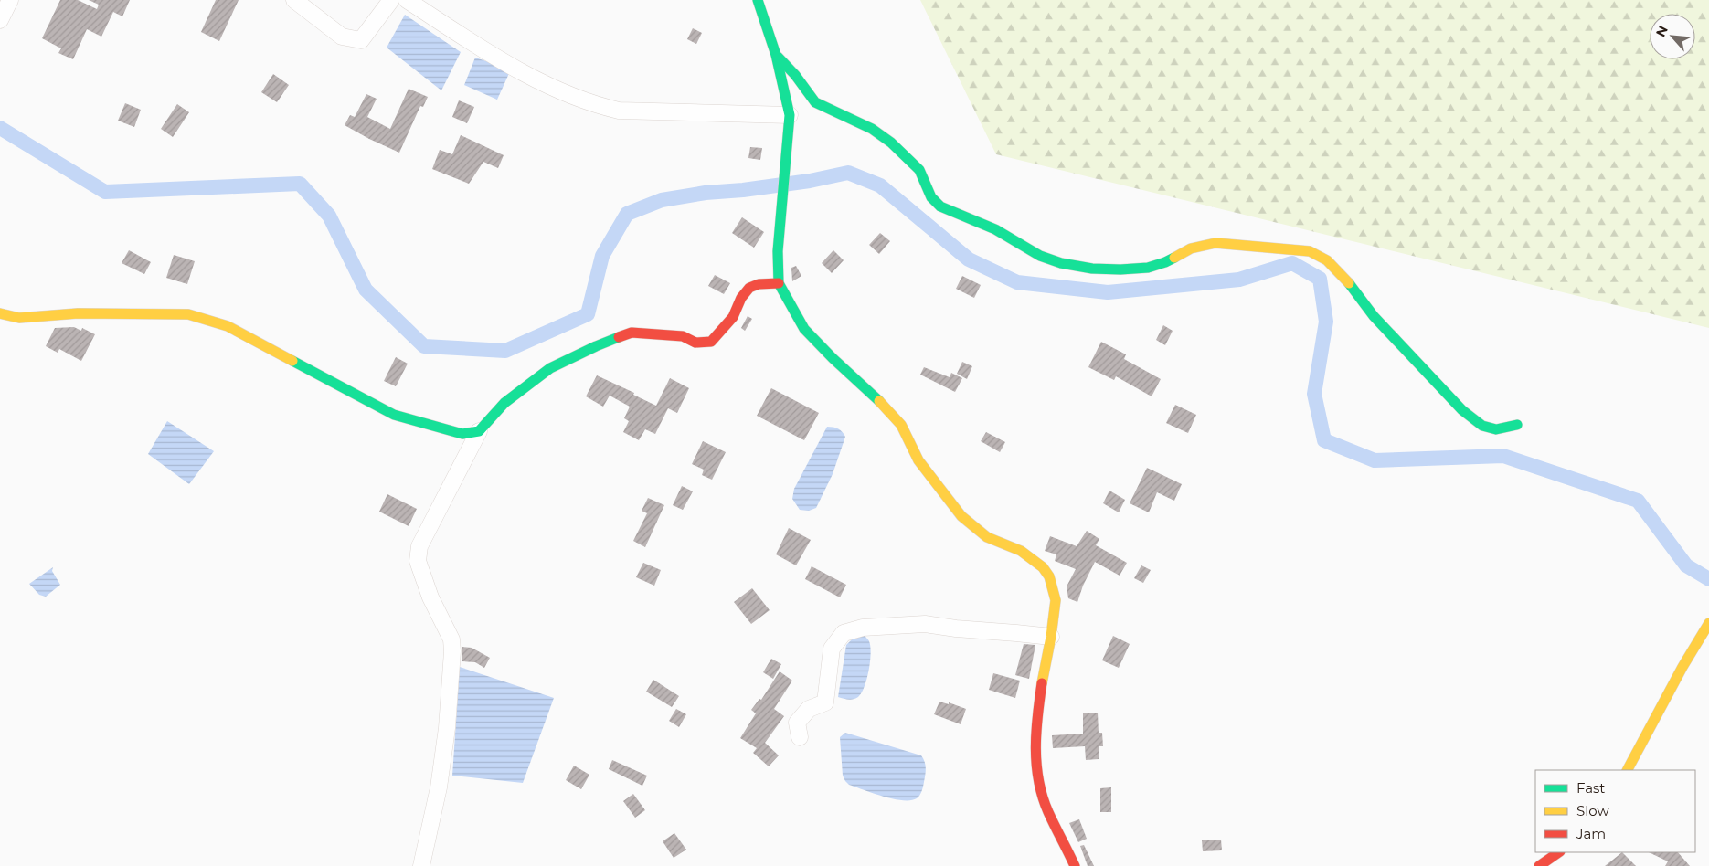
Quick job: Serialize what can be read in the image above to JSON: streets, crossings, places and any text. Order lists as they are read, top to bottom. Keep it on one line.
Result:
{"legend":["Fast","Slow","Jam"],"north":"top left"}
